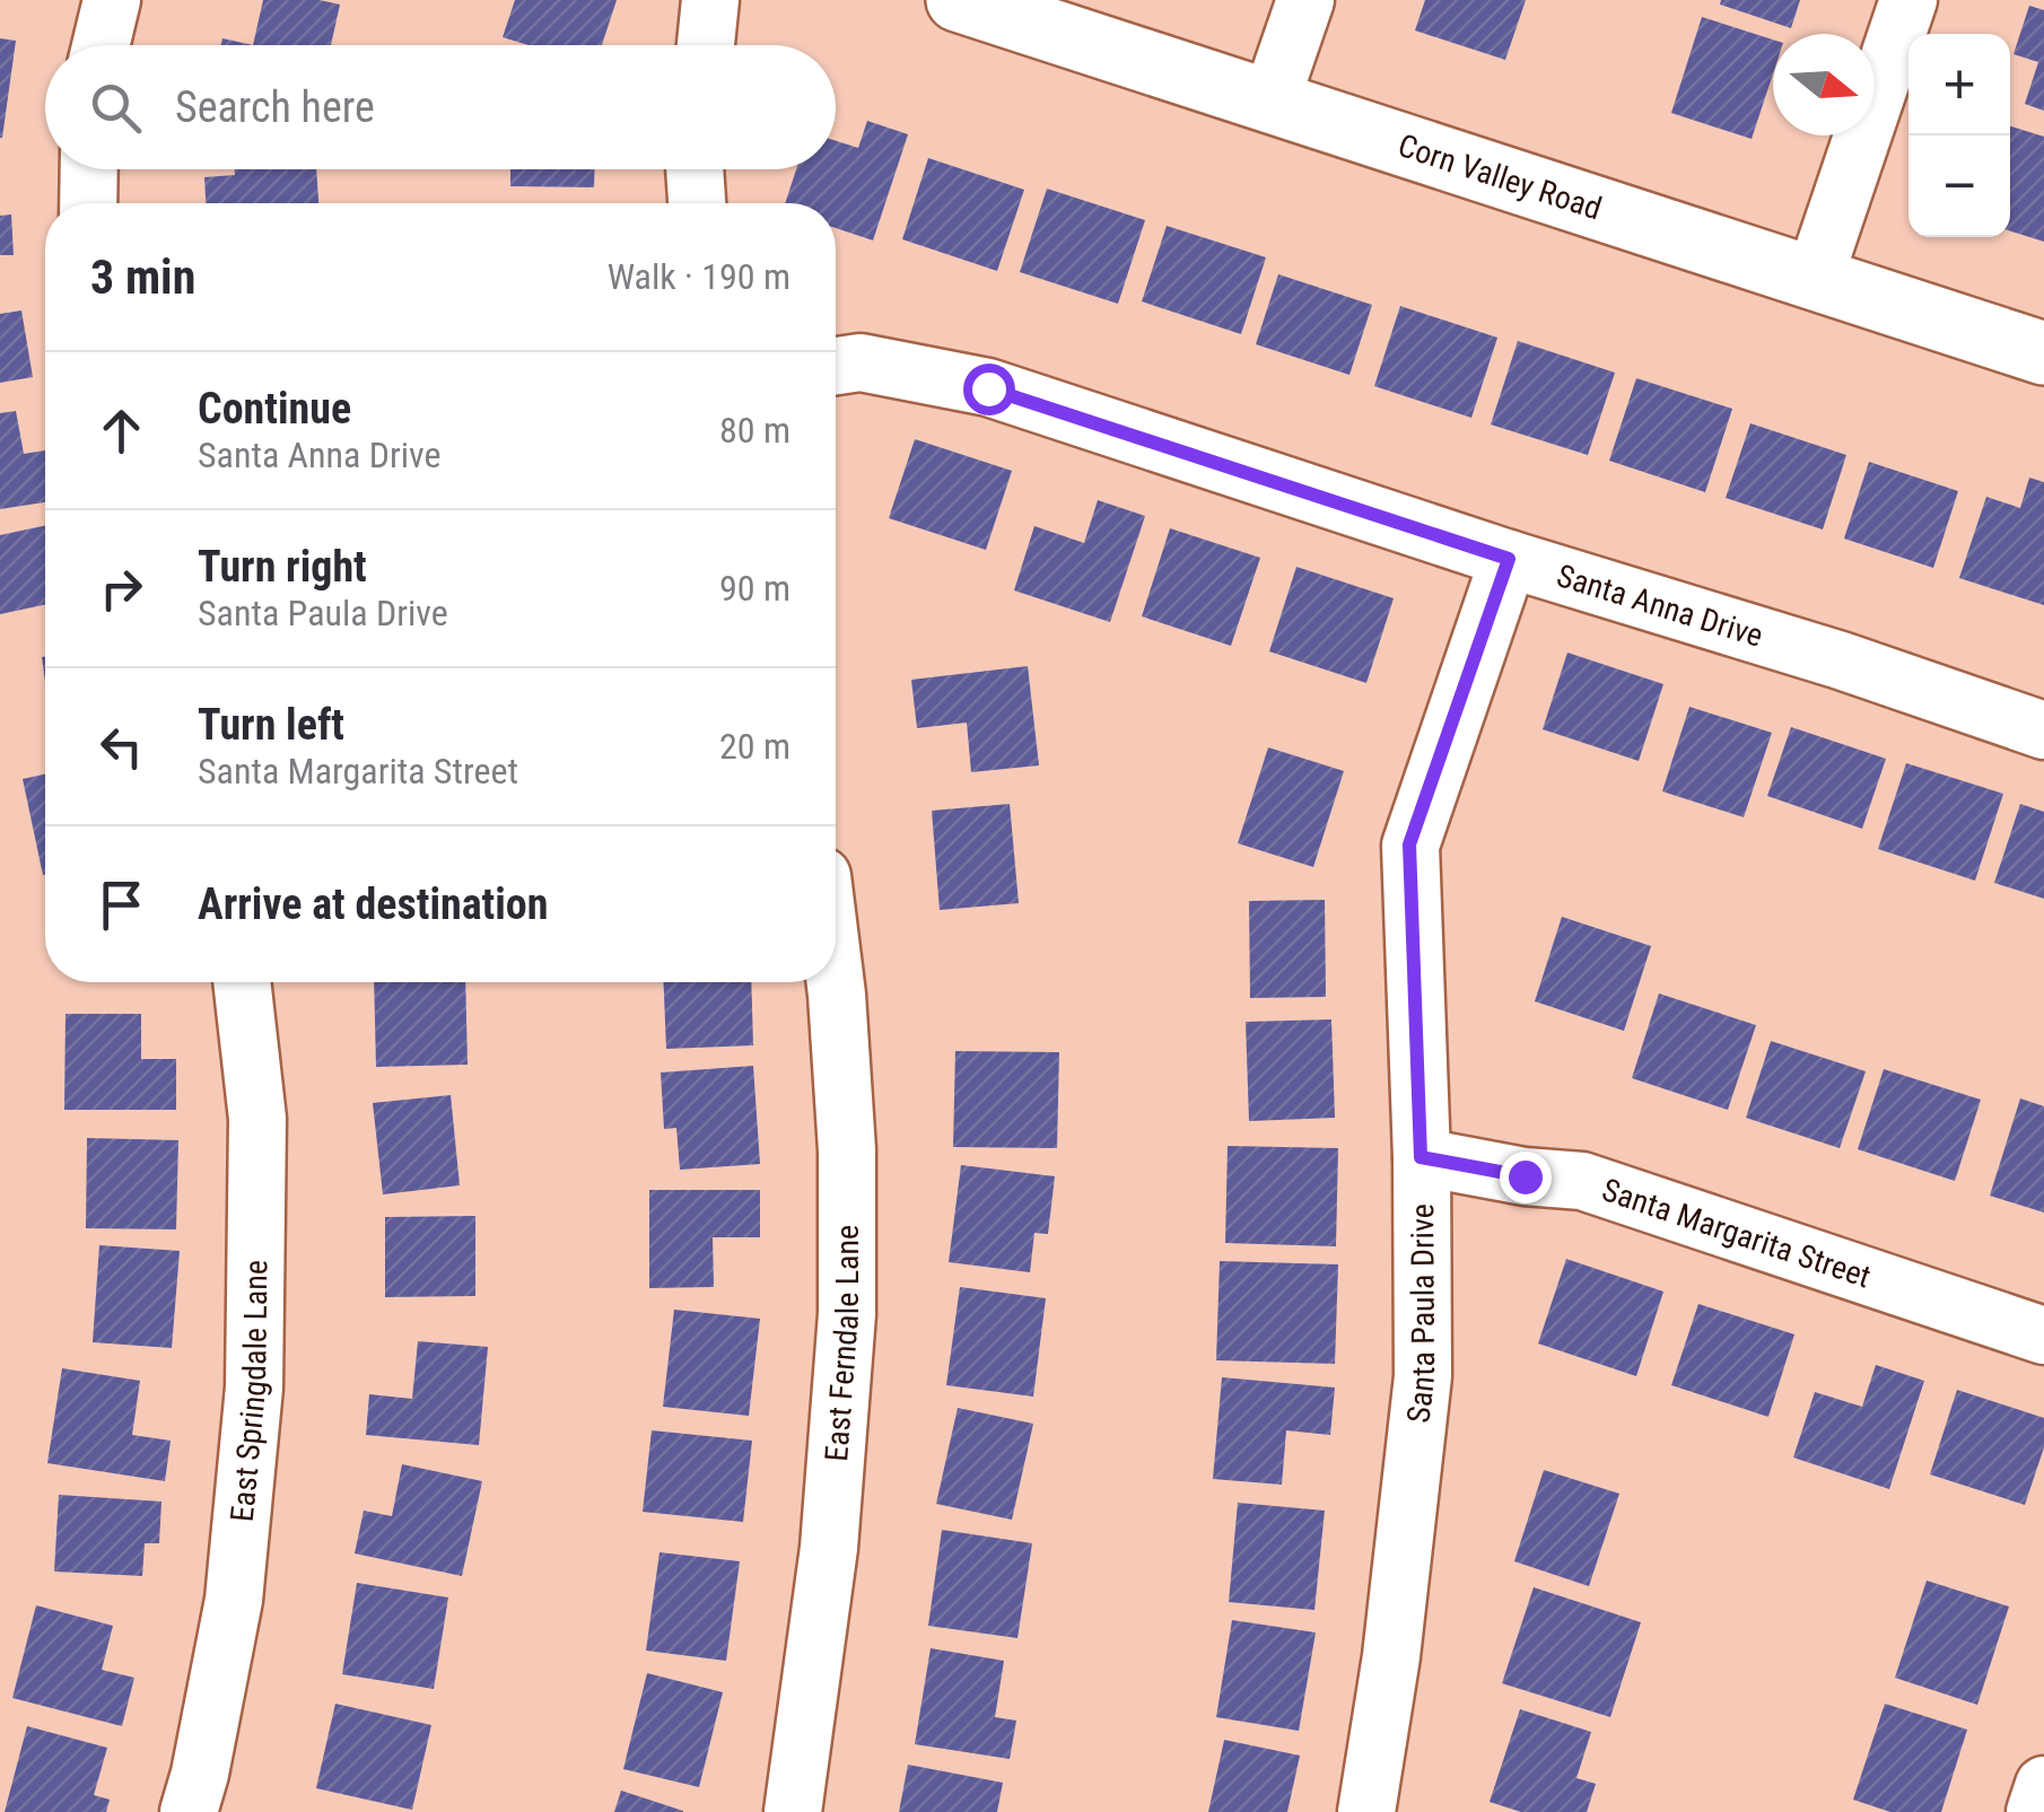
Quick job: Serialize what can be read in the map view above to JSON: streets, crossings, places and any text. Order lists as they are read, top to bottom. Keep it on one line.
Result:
{"streets":{"main road":["Corn Valley Road"],"street":["Santa Anna Drive","Santa Margarita Street","Santa Paula Drive","East Ferndale Lane","East Springdale Lane"]},"crossings":[["Santa Anna Drive","Santa Paula Drive"],["Santa Margarita Street","Santa Paula Drive"]],"north":"right","page":{"map_buttons":["+","−"],"search":"Search here","heading":["3 min","Walk · 190 m"],"list":[["Continue","Santa Anna Drive","80 m"],["Turn right","Santa Paula Drive","90 m"],["Turn left","Santa Margarita Street","20 m"],"Arrive at destination"]}}
